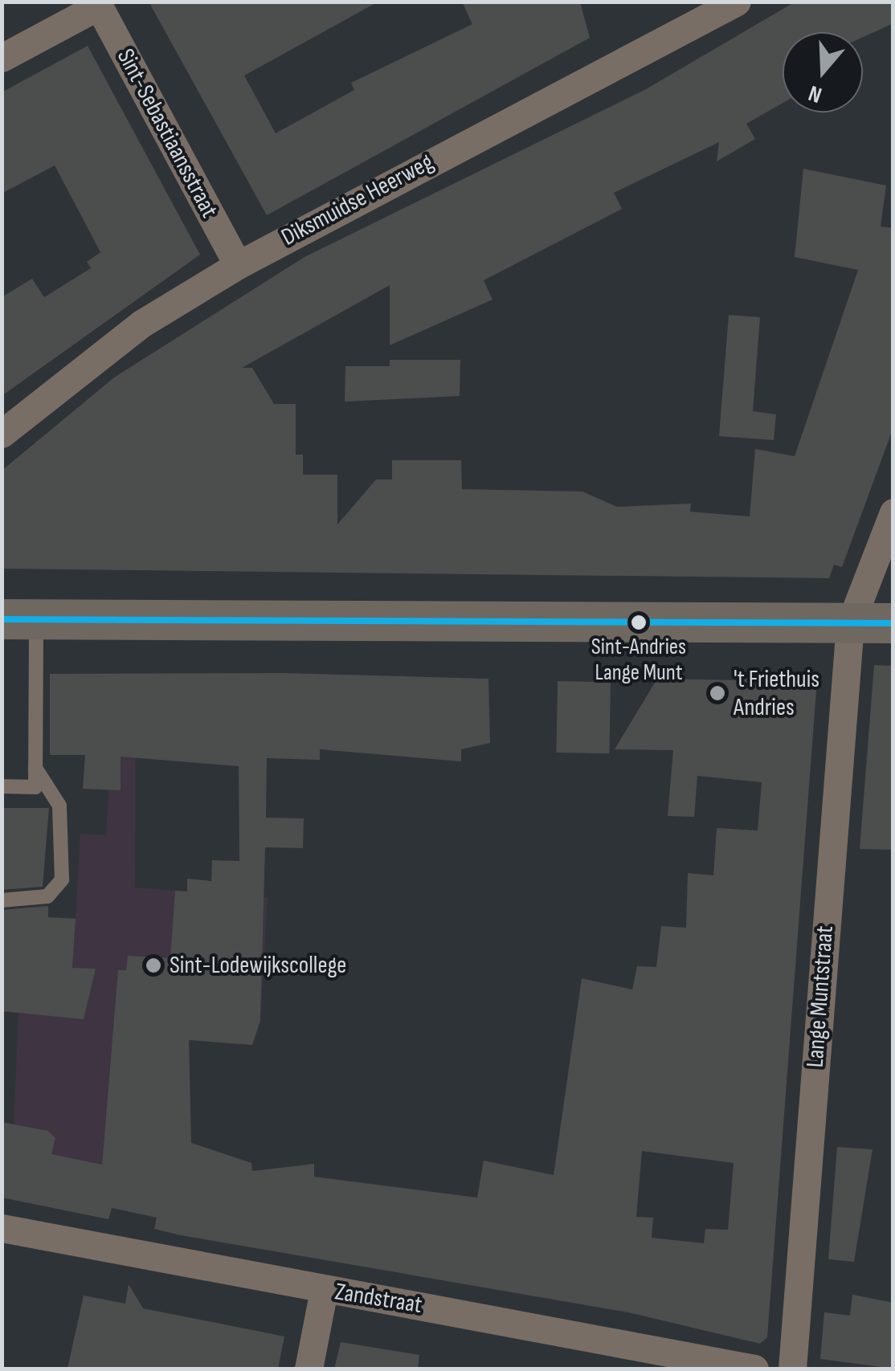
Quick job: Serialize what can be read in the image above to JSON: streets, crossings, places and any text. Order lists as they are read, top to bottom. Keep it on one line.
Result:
{"streets":{"street":["Sint-Sebastiaansstraat","Diksmuidse Heerweg","Lange Muntstraat","Zandstraat"]},"crossings":[["Sint-Sebastiaansstraat","Diksmuidse Heerweg"]],"places":["Sint-Andries Lange Munt","'t Friethuis Andries","Sint-Lodewijkscollege"],"north":"bottom"}
